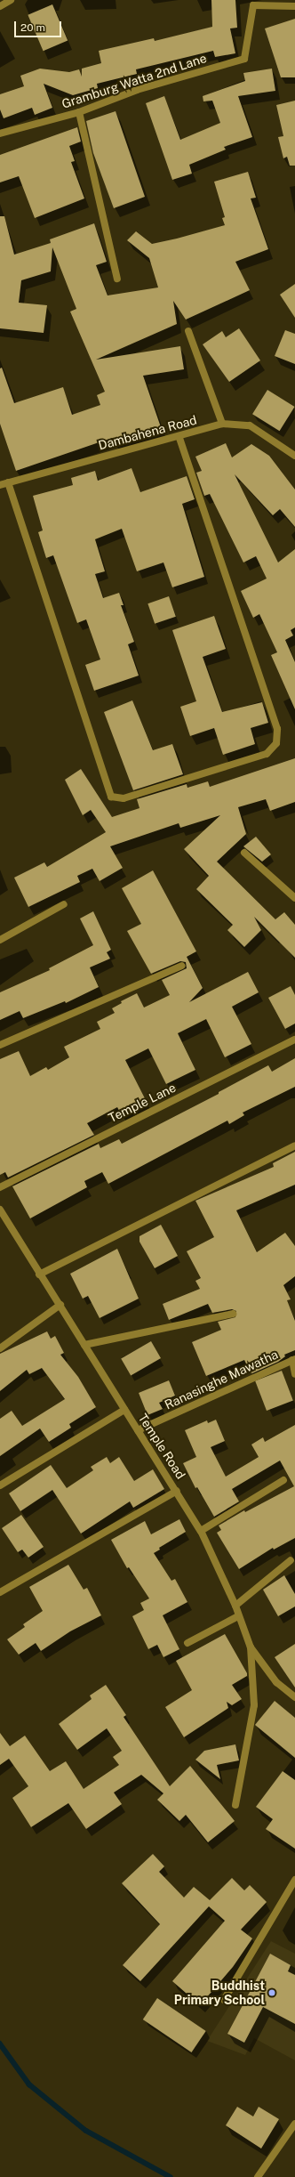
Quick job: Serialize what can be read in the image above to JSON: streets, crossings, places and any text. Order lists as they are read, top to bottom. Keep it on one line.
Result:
{"streets":{"street":["Gramburg Watta 2nd Lane","Dambahena Road","Temple Lane","Ranasinghe Mawatha","Temple Road"]},"crossings":[["Ranasinghe Mawatha","Temple Road"]],"places":["Buddhist Primary School"],"scale_bar":"20 m"}
